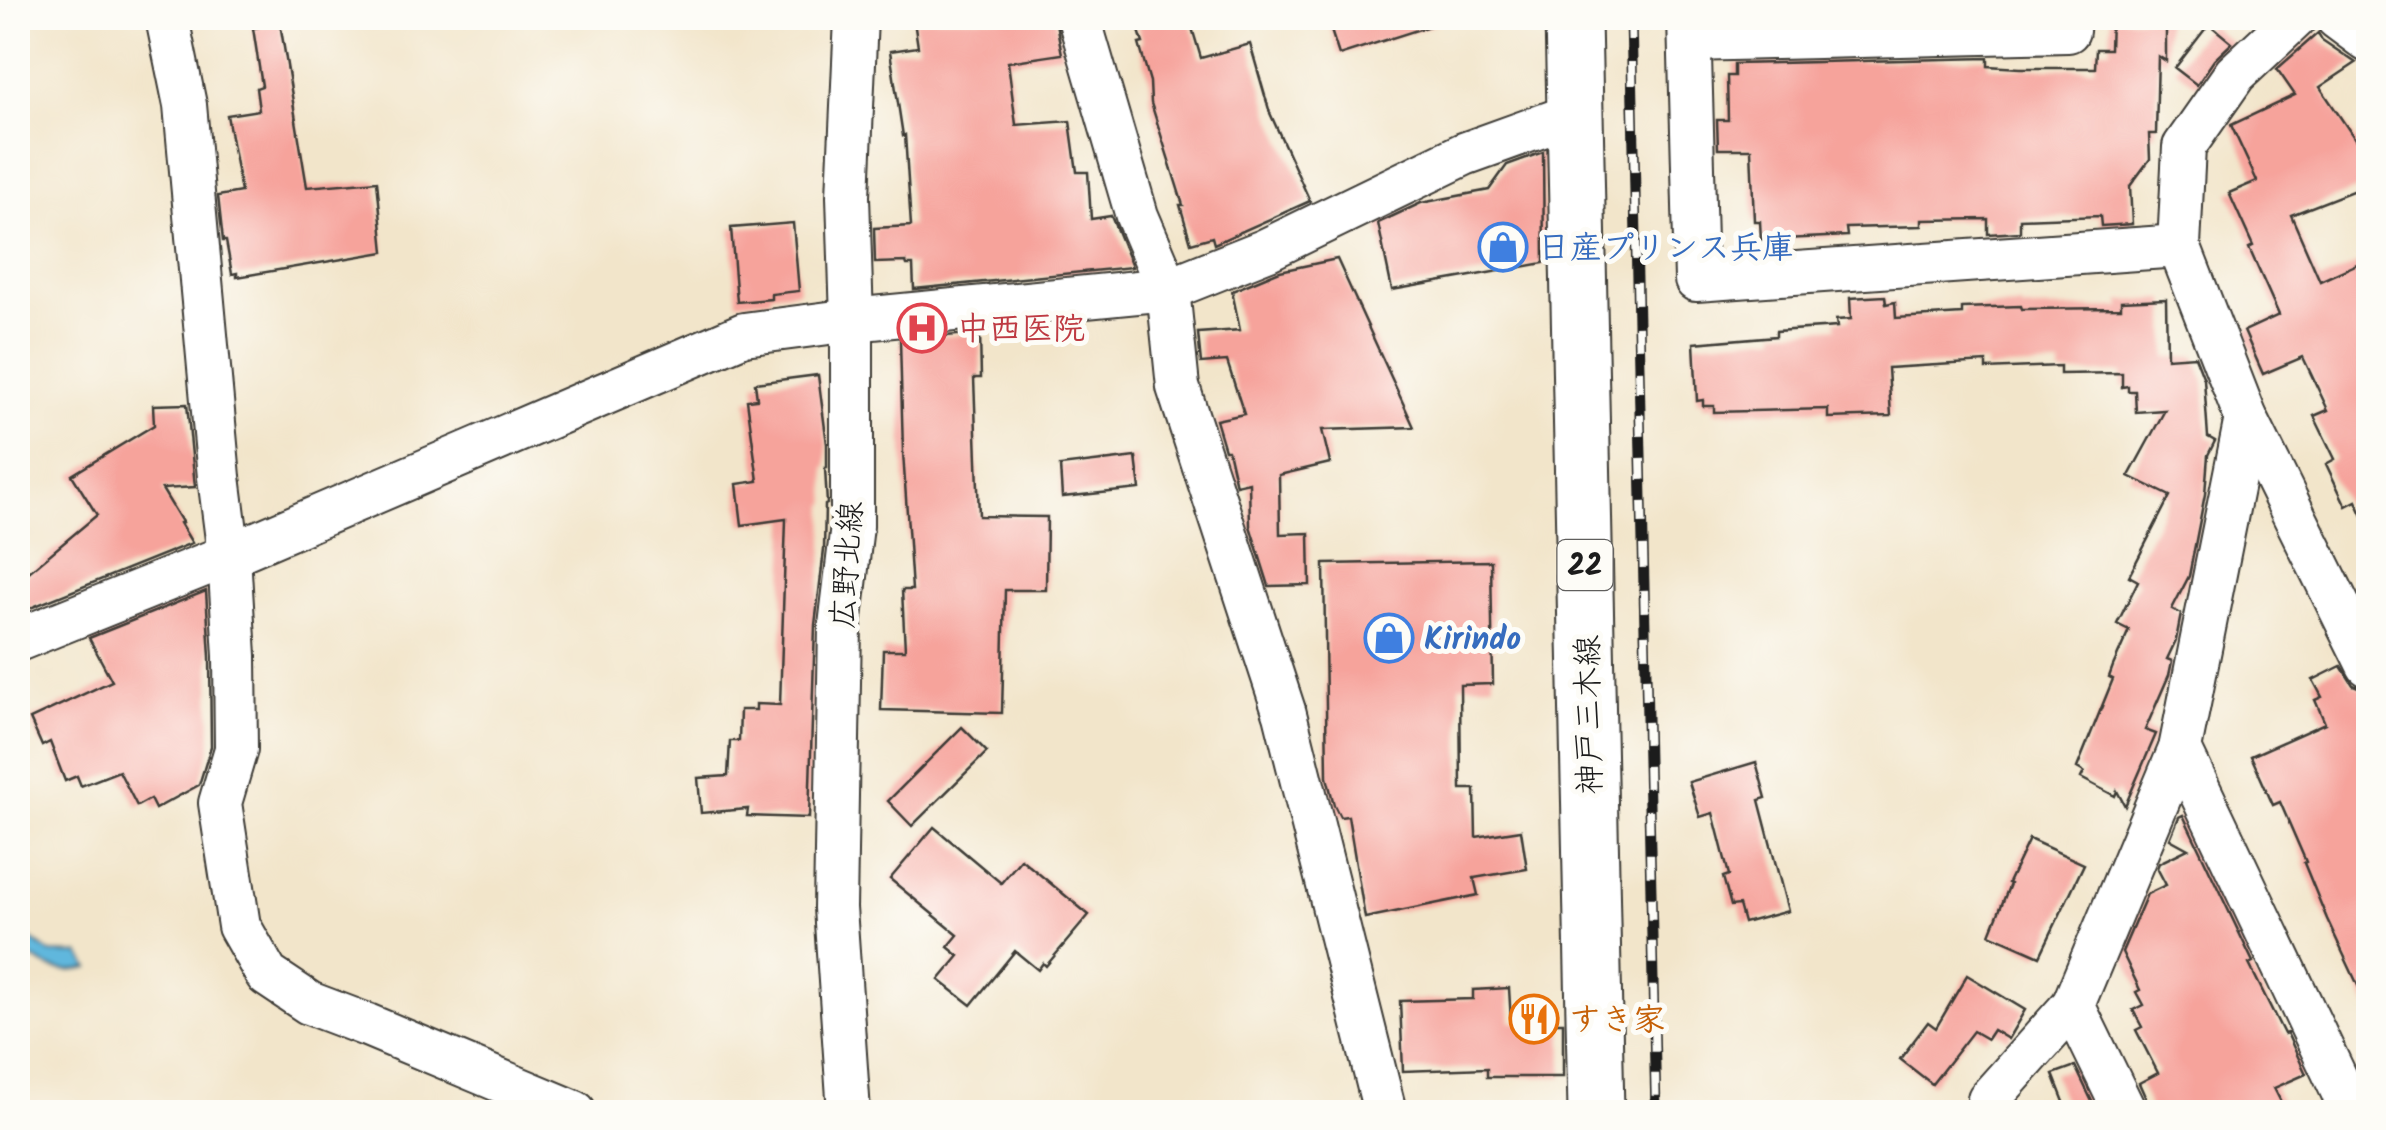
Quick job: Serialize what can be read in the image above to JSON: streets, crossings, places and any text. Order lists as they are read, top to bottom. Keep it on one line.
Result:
{"streets":{"main road":["22","神戸三木線"],"street":["広野北線"]},"places":{"shop":["日産プリンス兵庫","Kirindo"],"hospital":["中西医院"],"restaurant":["すき家"]}}
